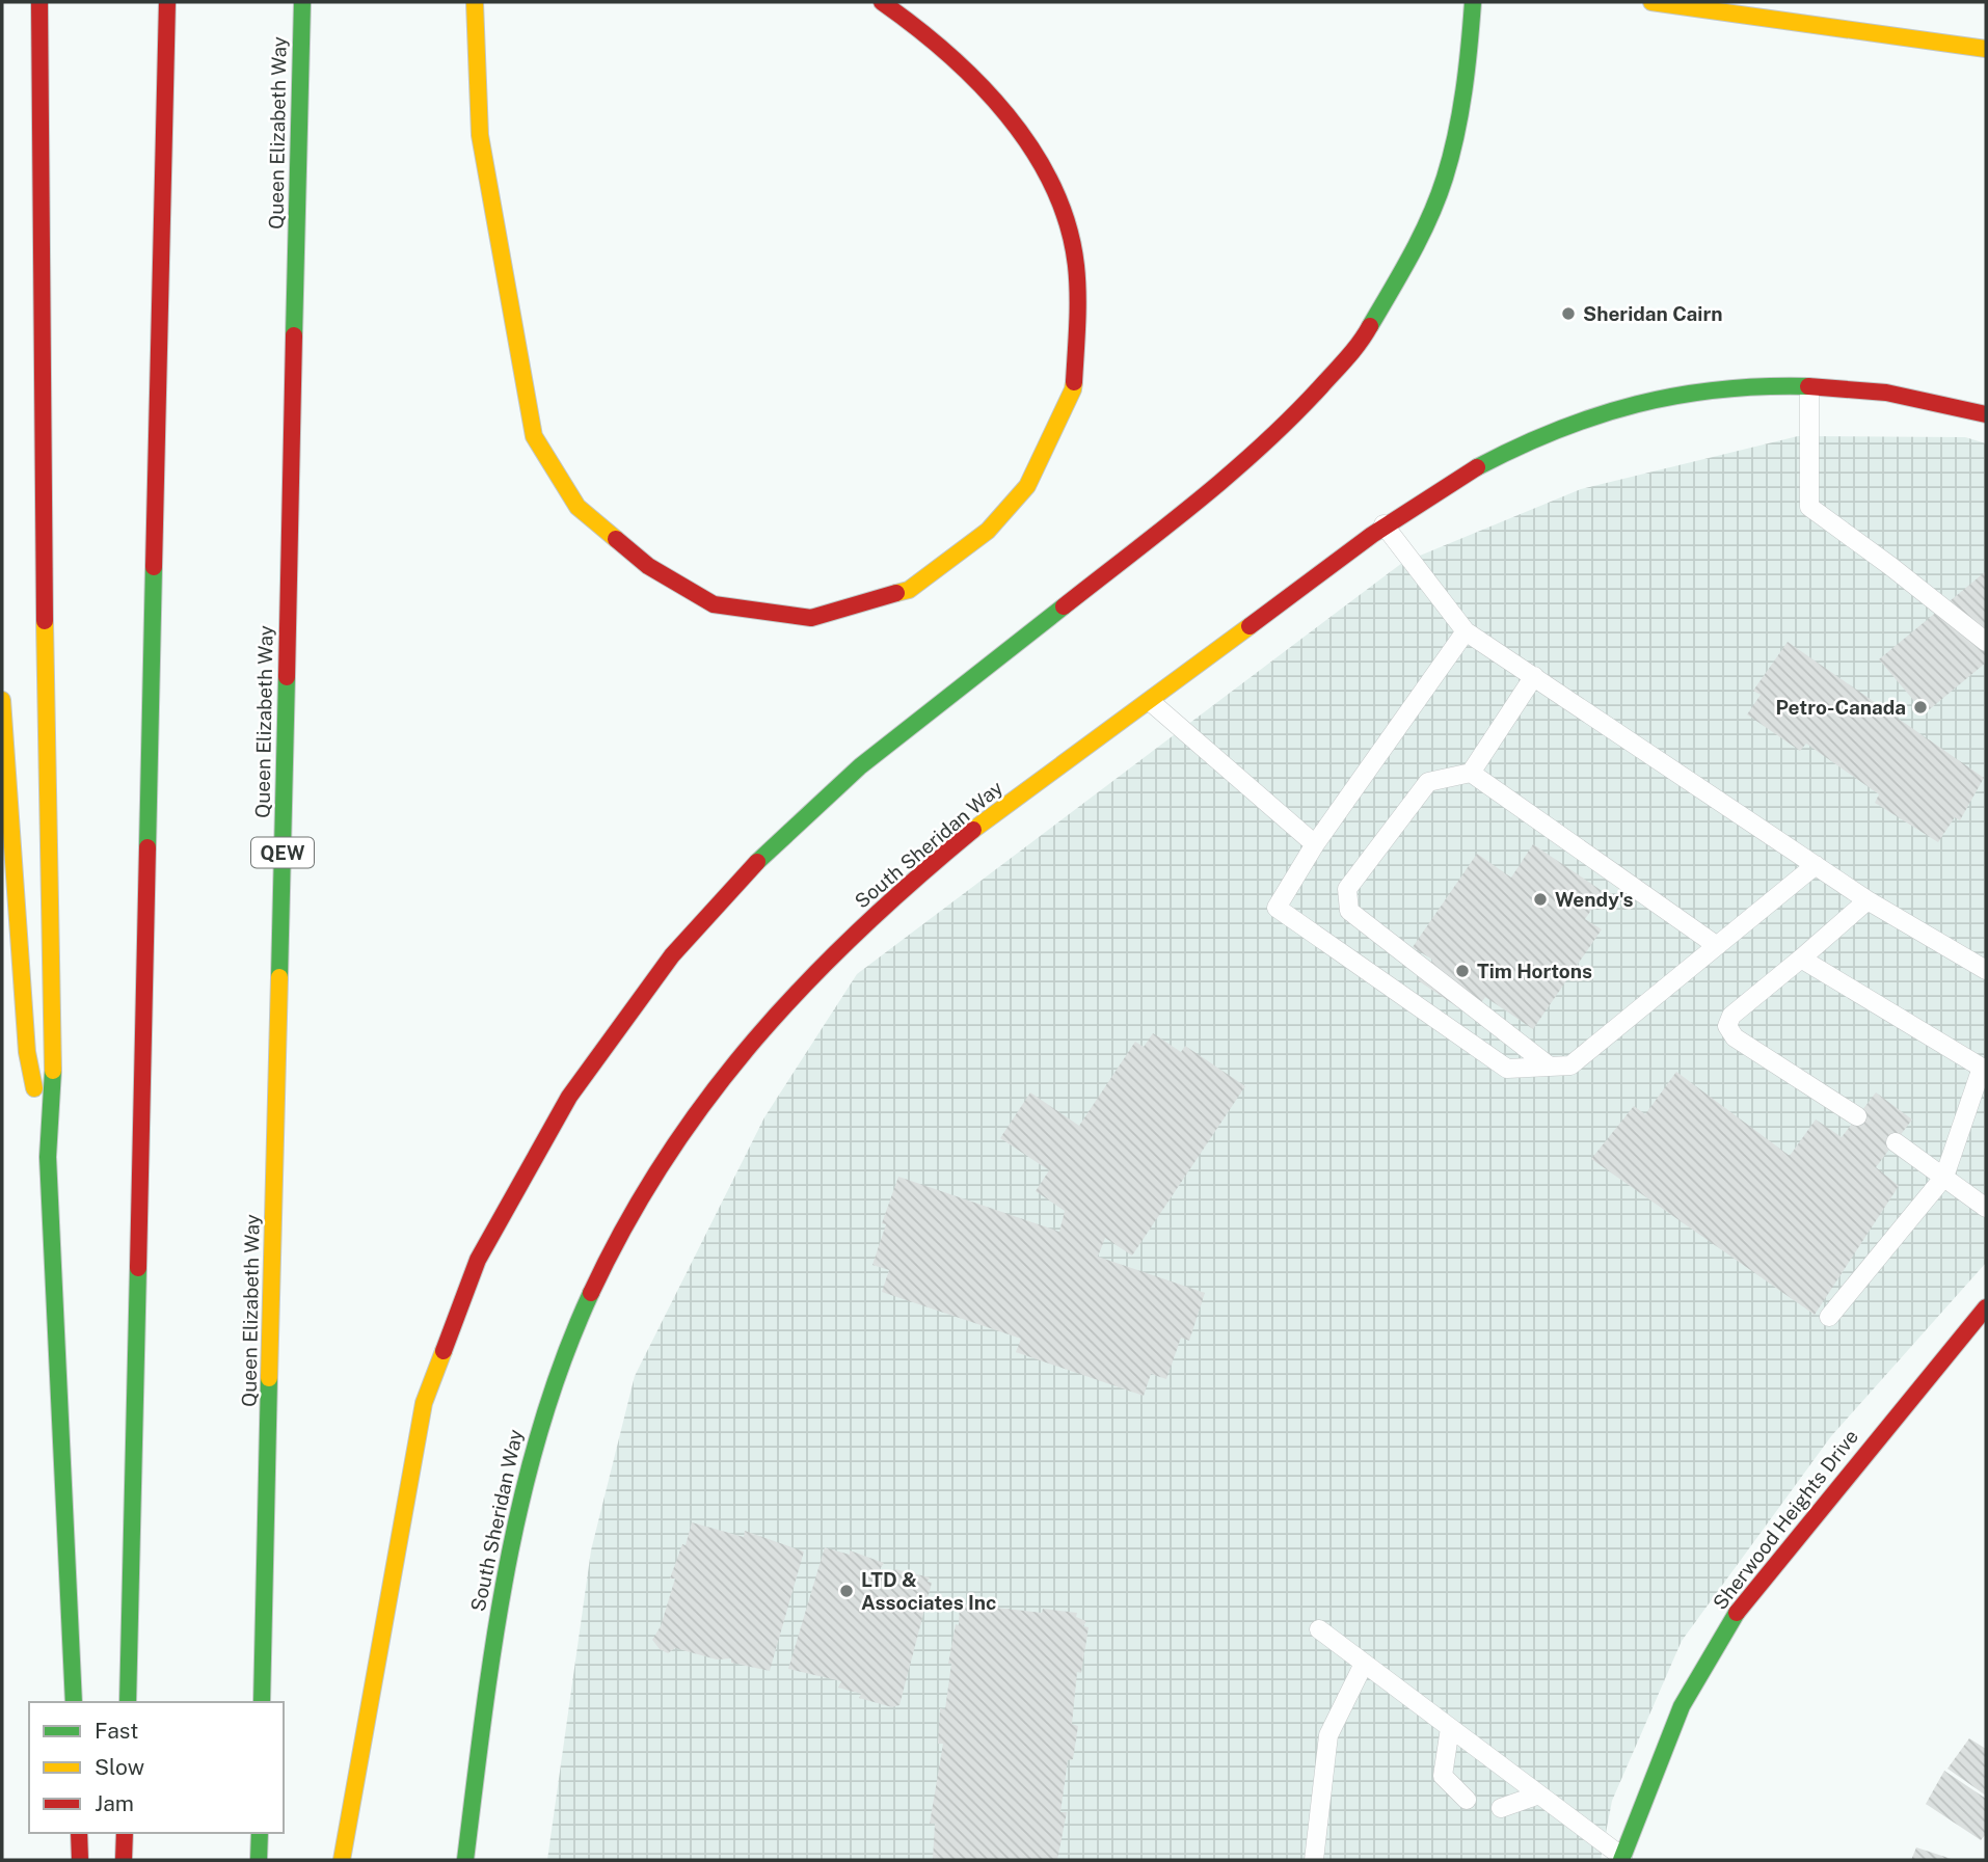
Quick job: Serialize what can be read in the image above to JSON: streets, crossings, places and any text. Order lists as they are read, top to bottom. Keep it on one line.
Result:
{"streets":{"main road":["Queen Elizabeth Way","South Sheridan Way","QEW","Sherwood Heights Drive"]},"places":["Sheridan Cairn","Petro-Canada","Wendy's","Tim Hortons","LTD & Associates Inc"],"legend":["Fast","Slow","Jam"]}
